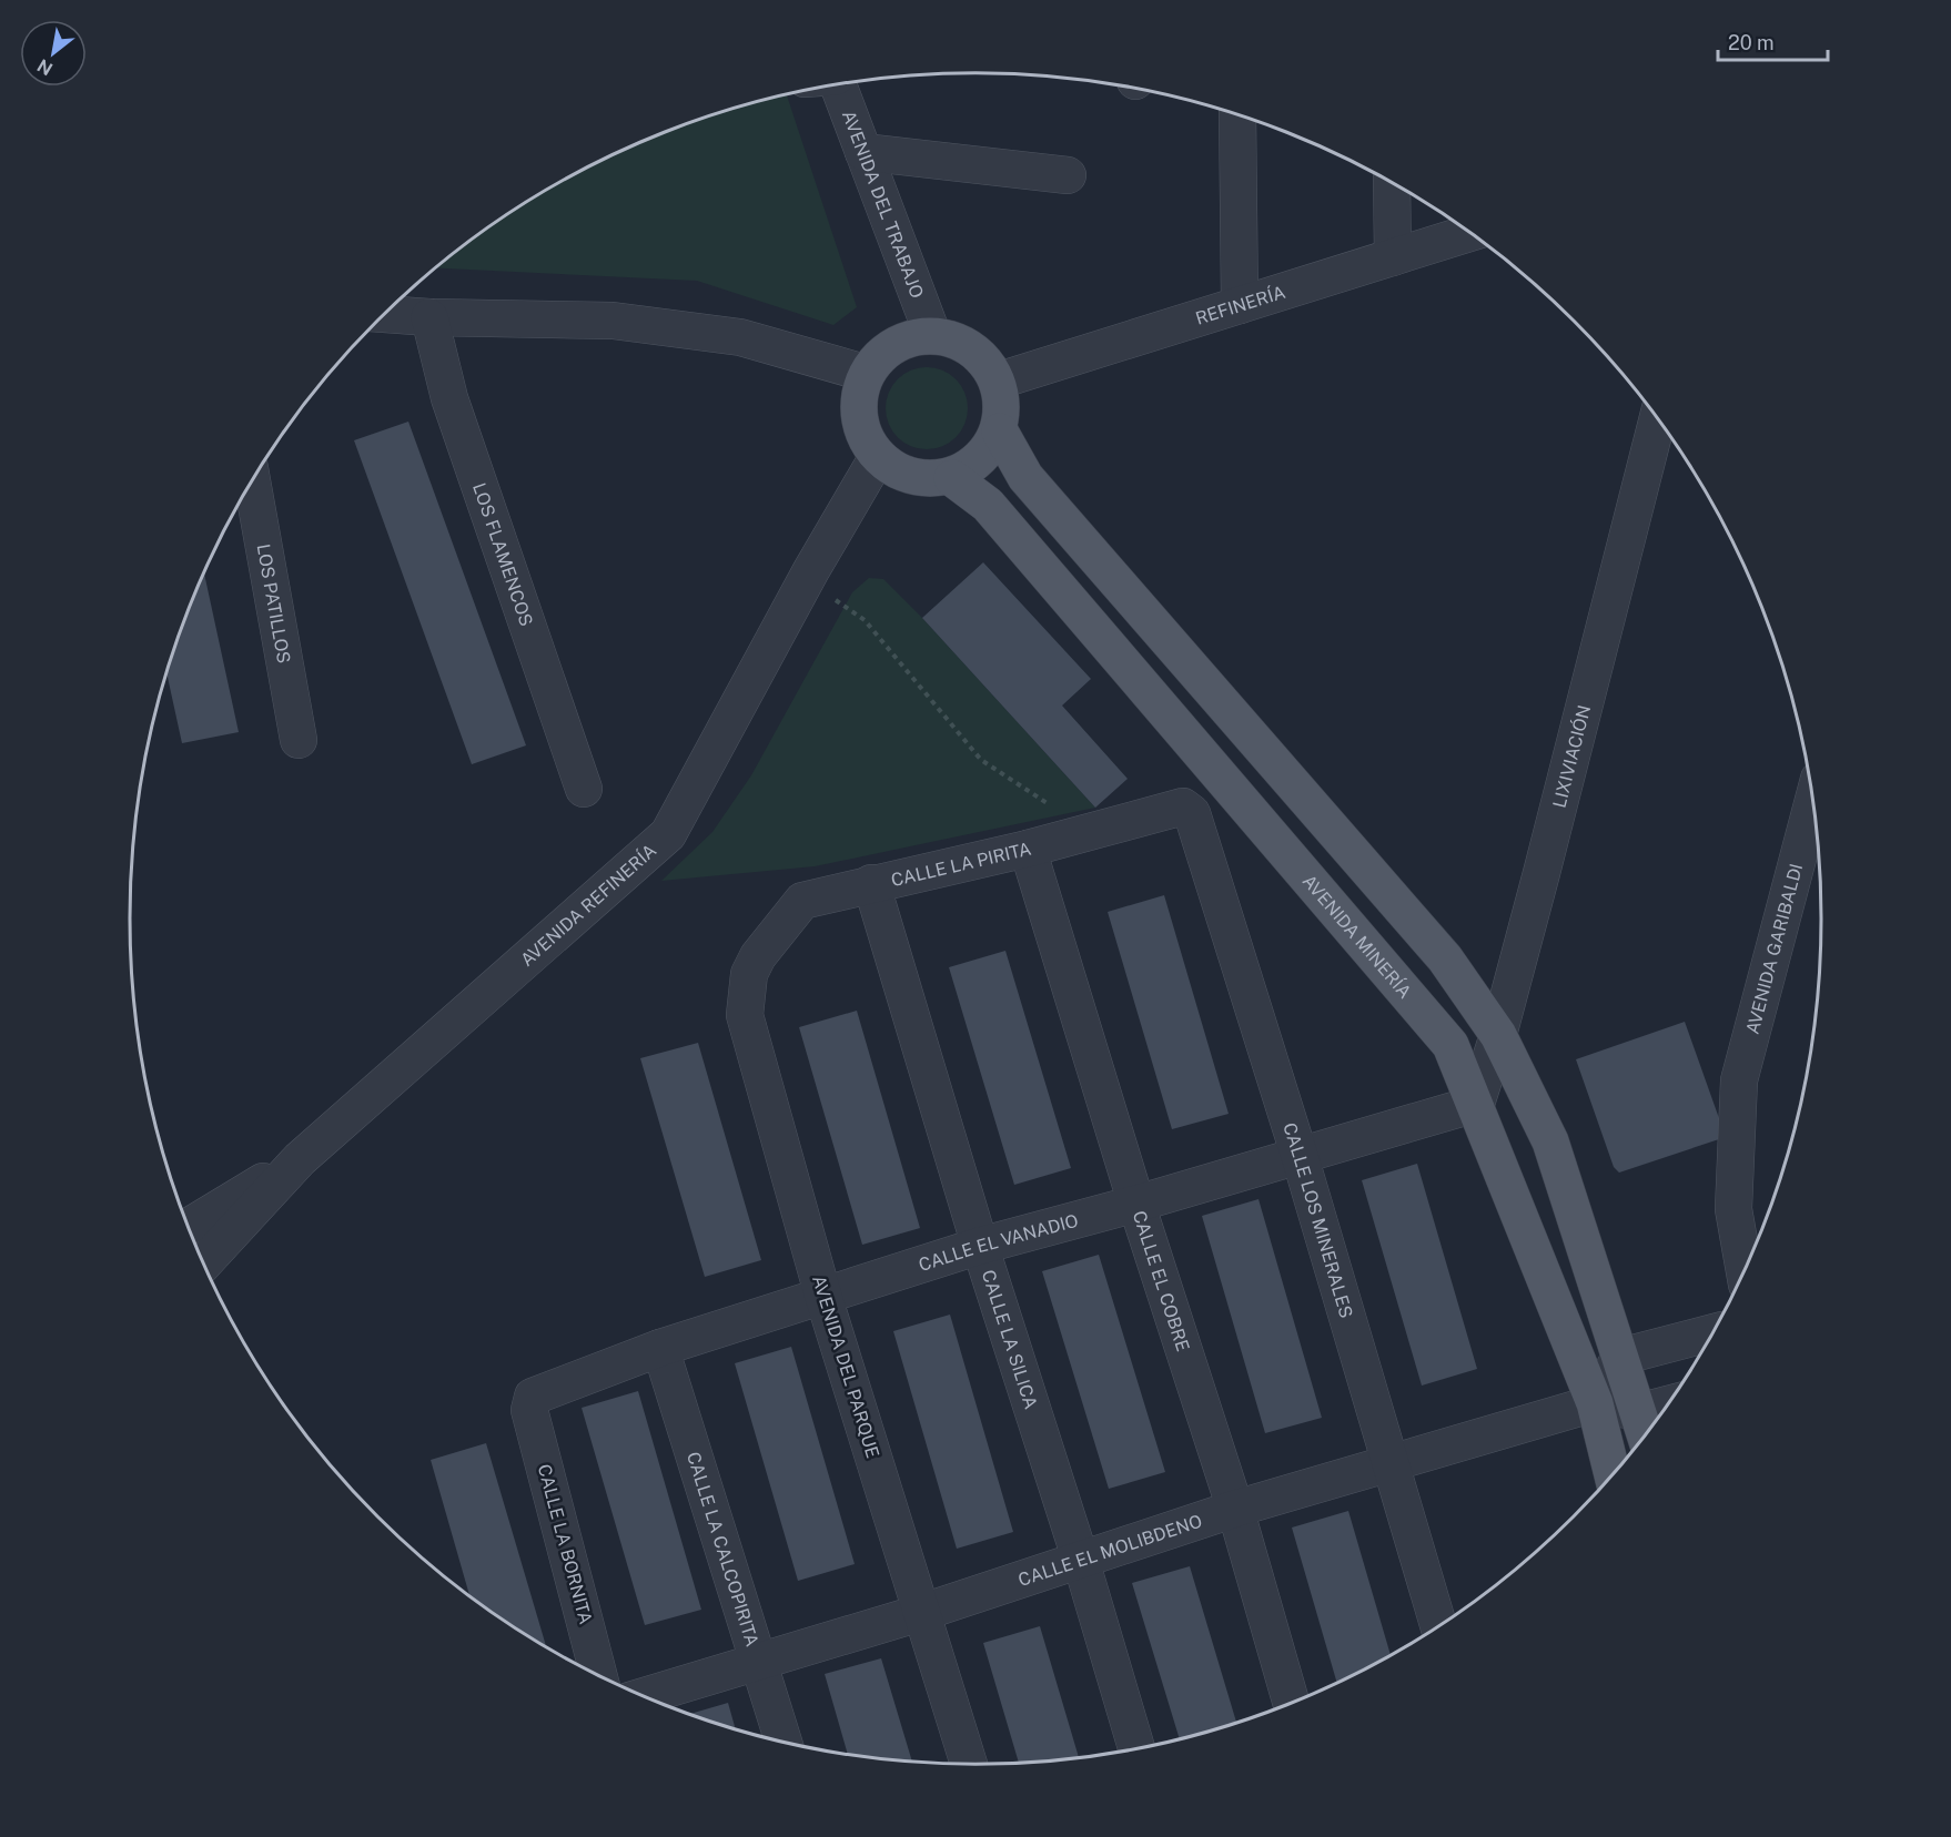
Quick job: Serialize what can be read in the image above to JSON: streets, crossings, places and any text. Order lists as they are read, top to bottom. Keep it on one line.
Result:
{"streets":{"main road":["AVENIDA MINERÍA"],"street":["AVENIDA DEL TRABAJO","REFINERÍA","LOS FLAMENCOS","LOS PATILLOS","LIXIVIACIÓN","CALLE LA PIRITA","AVENIDA REFINERÍA","AVENIDA GARIBALDI","CALLE LOS MINERALES","CALLE EL VANADIO","CALLE EL COBRE","CALLE LA SILICA","AVENIDA DEL PARQUE","CALLE LA BORNITA","CALLE LA CALCOPIRITA","CALLE EL MOLIBDENO"]},"crossings":[["AVENIDA DEL TRABAJO","REFINERÍA"],["AVENIDA DEL TRABAJO","AVENIDA REFINERÍA"],["AVENIDA DEL TRABAJO","AVENIDA MINERÍA"],["REFINERÍA","AVENIDA REFINERÍA"],["REFINERÍA","AVENIDA MINERÍA"],["LIXIVIACIÓN","AVENIDA MINERÍA"],["LIXIVIACIÓN","CALLE EL VANADIO"],["CALLE LA PIRITA","CALLE LOS MINERALES"],["CALLE LA PIRITA","CALLE EL COBRE"],["CALLE LA PIRITA","CALLE LA SILICA"],["CALLE LA PIRITA","AVENIDA DEL PARQUE"],["AVENIDA REFINERÍA","AVENIDA MINERÍA"],["AVENIDA MINERÍA","CALLE EL VANADIO"],["AVENIDA MINERÍA","CALLE EL MOLIBDENO"],["CALLE LOS MINERALES","CALLE EL VANADIO"],["CALLE LOS MINERALES","CALLE EL MOLIBDENO"],["CALLE EL VANADIO","CALLE EL COBRE"],["CALLE EL VANADIO","CALLE LA SILICA"],["CALLE EL VANADIO","AVENIDA DEL PARQUE"],["CALLE EL VANADIO","CALLE LA BORNITA"],["CALLE EL VANADIO","CALLE LA CALCOPIRITA"],["CALLE EL COBRE","CALLE EL MOLIBDENO"],["CALLE LA SILICA","CALLE EL MOLIBDENO"],["AVENIDA DEL PARQUE","CALLE EL MOLIBDENO"],["CALLE LA CALCOPIRITA","CALLE EL MOLIBDENO"]],"scale_bar":"20 m","north":"bottom left"}
